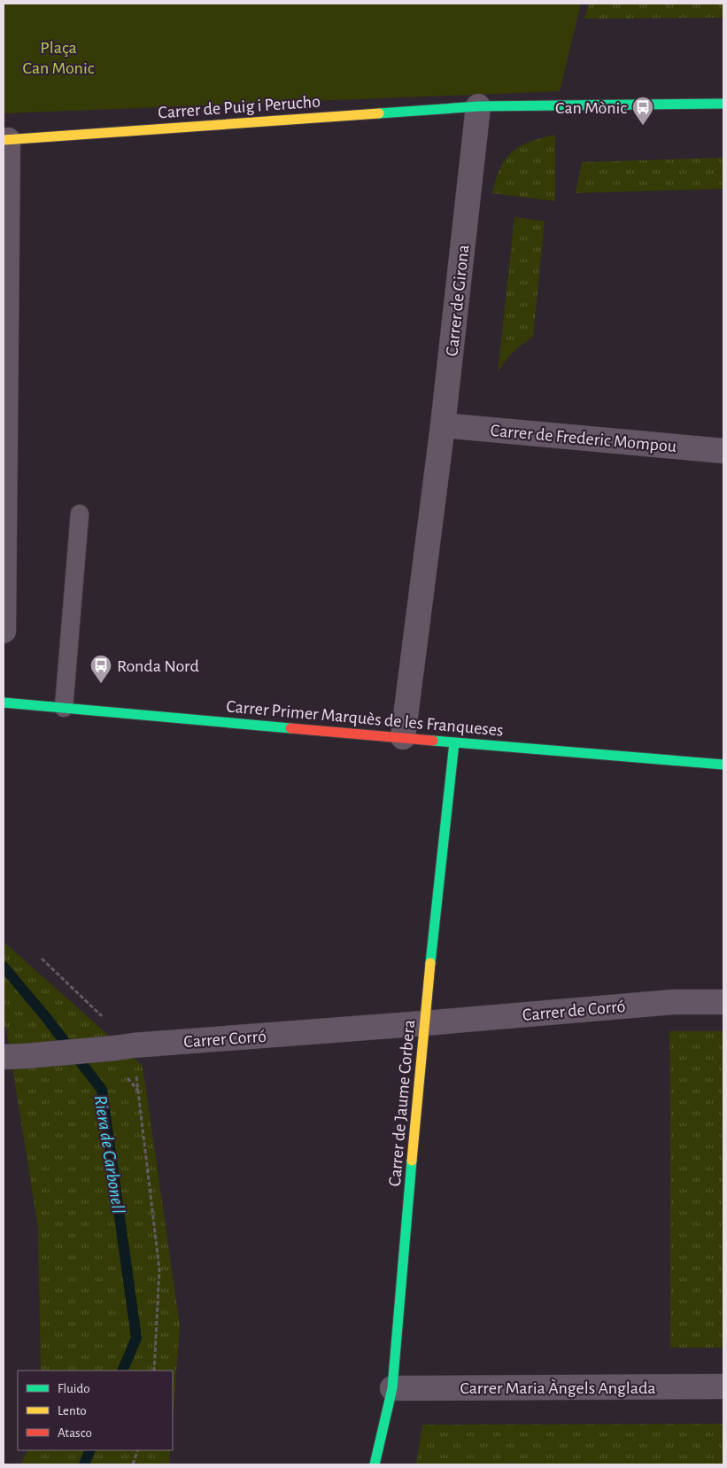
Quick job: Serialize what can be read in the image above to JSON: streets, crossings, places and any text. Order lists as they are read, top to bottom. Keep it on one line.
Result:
{"streets":{"street":["Carrer de Puig i Perucho","Carrer de Girona","Carrer de Frederic Mompou","Carrer Primer Marquès de les Franqueses","Carrer de Corró","Carrer Corró","Carrer de Jaume Corbera","Carrer Maria Àngels Anglada"]},"crossings":[["Carrer de Puig i Perucho","Carrer de Girona"],["Carrer de Girona","Carrer de Frederic Mompou"],["Carrer de Girona","Carrer Primer Marquès de les Franqueses"],["Carrer Primer Marquès de les Franqueses","Carrer de Jaume Corbera"],["Carrer de Corró","Carrer Corró"],["Carrer de Corró","Carrer de Jaume Corbera"],["Carrer Corró","Carrer de Jaume Corbera"],["Carrer de Jaume Corbera","Carrer Maria Àngels Anglada"]],"water":["Riera de Carbonell"],"parks":["Plaça Can Monic"],"places":{"bus stop":["Can Mònic","Ronda Nord"]},"legend":["Fluido","Lento","Atasco"]}
